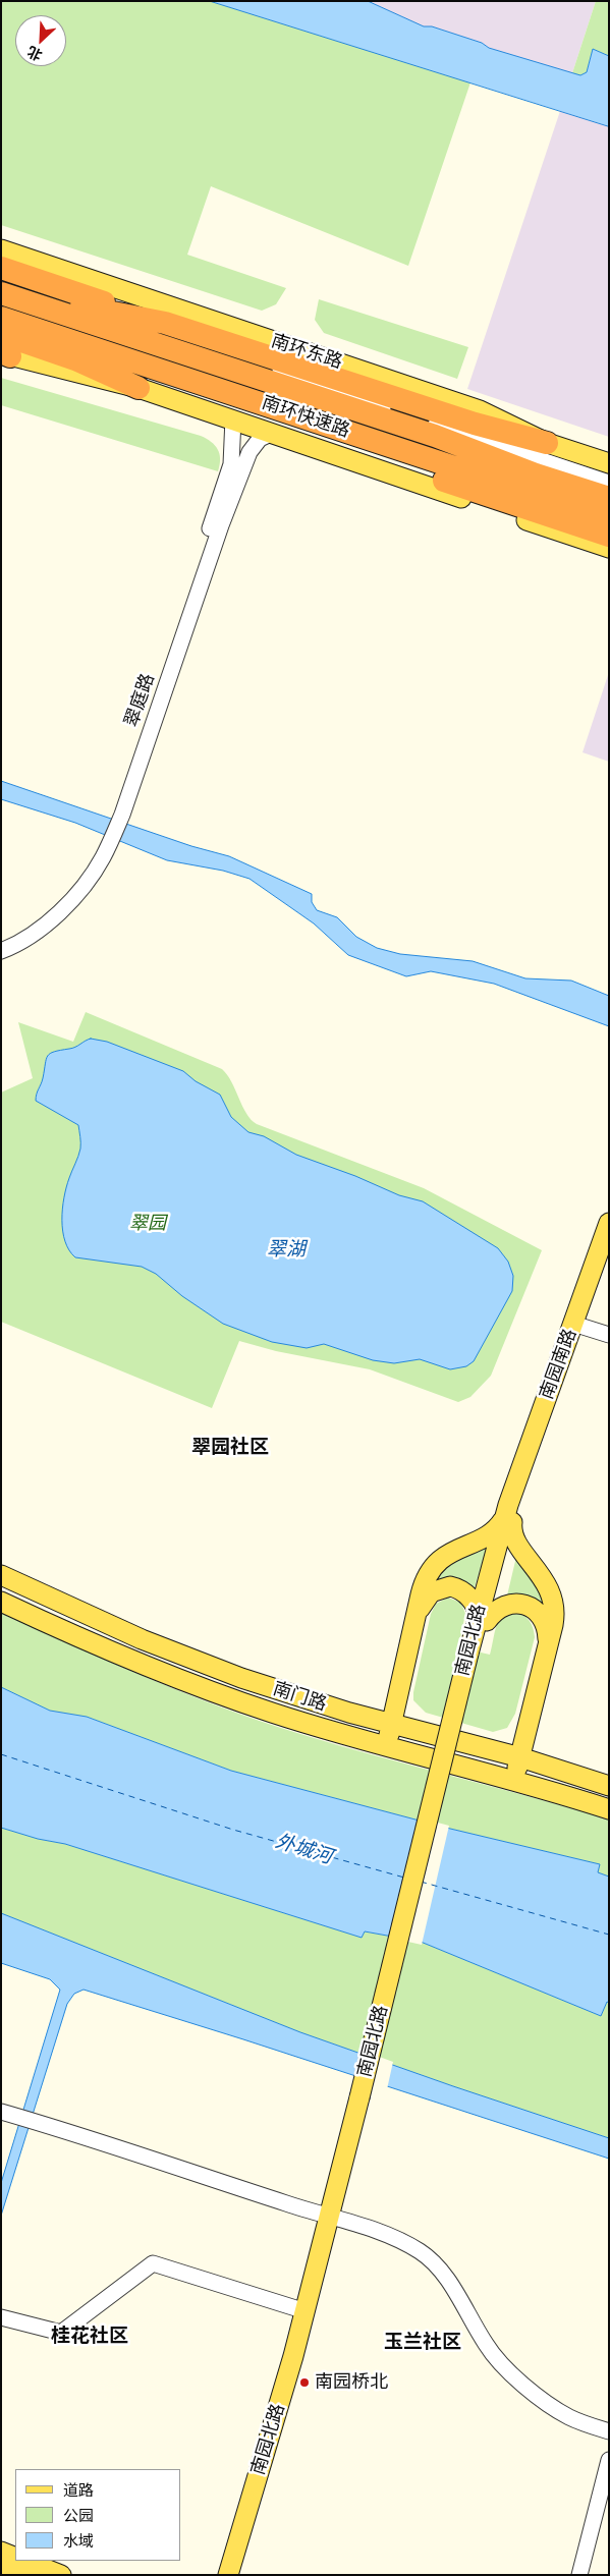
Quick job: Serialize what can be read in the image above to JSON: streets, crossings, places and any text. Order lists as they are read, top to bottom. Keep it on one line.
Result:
{"streets":{"highway":["南环快速路"],"main road":["南环东路","南园南路","南园北路","南门路"],"street":["翠庭路"]},"crossings":[["南环东路","南环快速路"],["南园南路","南园北路"]],"districts":["翠园社区","桂花社区","玉兰社区"],"water":["翠湖","外城河"],"parks":["翠园"],"places":["南园桥北"],"legend":["道路","公园","水域"],"north":"bottom left"}
